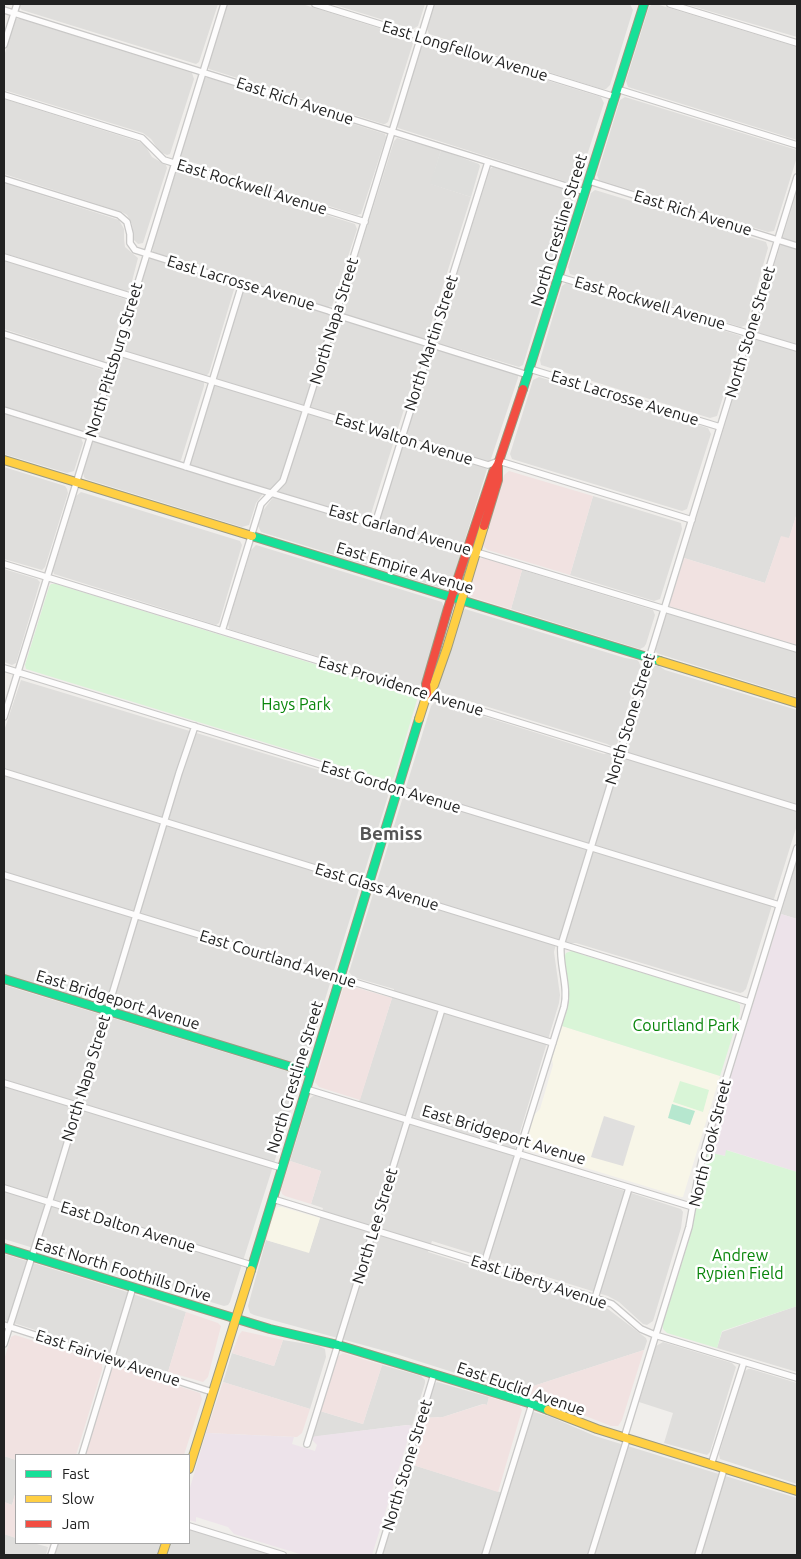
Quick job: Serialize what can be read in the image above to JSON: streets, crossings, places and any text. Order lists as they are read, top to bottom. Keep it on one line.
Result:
{"streets":{"main road":["North Crestline Street","East Empire Avenue","East Bridgeport Avenue","East North Foothills Drive","East Euclid Avenue"],"street":["East Longfellow Avenue","East Rich Avenue","East Rockwell Avenue","East Lacrosse Avenue","North Napa Street","North Stone Street","North Martin Street","North Pittsburg Street","East Walton Avenue","East Garland Avenue","East Providence Avenue","East Gordon Avenue","East Glass Avenue","East Courtland Avenue","North Cook Street","North Lee Street","East Dalton Avenue","East Liberty Avenue","East Fairview Avenue"]},"crossings":[["East Longfellow Avenue","North Crestline Street"],["East Longfellow Avenue","North Napa Street"],["East Rich Avenue","North Crestline Street"],["East Rich Avenue","North Napa Street"],["East Rich Avenue","North Stone Street"],["East Rich Avenue","North Martin Street"],["East Rich Avenue","North Pittsburg Street"],["East Rockwell Avenue","North Crestline Street"],["East Rockwell Avenue","North Napa Street"],["East Rockwell Avenue","North Stone Street"],["East Rockwell Avenue","North Pittsburg Street"],["North Crestline Street","East Lacrosse Avenue"],["North Crestline Street","East Walton Avenue"],["North Crestline Street","East Garland Avenue"],["North Crestline Street","East Empire Avenue"],["North Crestline Street","East Providence Avenue"],["North Crestline Street","East Gordon Avenue"],["North Crestline Street","East Glass Avenue"],["North Crestline Street","East Courtland Avenue"],["North Crestline Street","East Bridgeport Avenue"],["North Crestline Street","East Dalton Avenue"],["North Crestline Street","East North Foothills Drive"],["North Crestline Street","East Liberty Avenue"],["North Crestline Street","East Fairview Avenue"],["North Crestline Street","East Euclid Avenue"],["East Lacrosse Avenue","North Napa Street"],["East Lacrosse Avenue","North Stone Street"],["East Lacrosse Avenue","North Martin Street"],["East Lacrosse Avenue","North Pittsburg Street"],["North Napa Street","East Walton Avenue"],["North Napa Street","East Garland Avenue"],["North Napa Street","East Empire Avenue"],["North Napa Street","East Providence Avenue"],["North Napa Street","East Gordon Avenue"],["North Napa Street","East Glass Avenue"],["North Napa Street","East Courtland Avenue"],["North Napa Street","East Bridgeport Avenue"],["North Napa Street","East Dalton Avenue"],["North Napa Street","East North Foothills Drive"],["North Napa Street","East Fairview Avenue"],["North Stone Street","East Walton Avenue"],["North Stone Street","East Garland Avenue"],["North Stone Street","East Empire Avenue"],["North Stone Street","East Providence Avenue"],["North Stone Street","East Gordon Avenue"],["North Stone Street","East Glass Avenue"],["North Stone Street","East Courtland Avenue"],["North Stone Street","East Bridgeport Avenue"],["North Stone Street","East Liberty Avenue"],["North Stone Street","East Euclid Avenue"],["North Martin Street","East Walton Avenue"],["North Martin Street","East Garland Avenue"],["North Pittsburg Street","East Walton Avenue"],["North Pittsburg Street","East Garland Avenue"],["North Pittsburg Street","East Empire Avenue"],["North Pittsburg Street","East Providence Avenue"],["North Pittsburg Street","East Gordon Avenue"],["East Gordon Avenue","North Cook Street"],["East Glass Avenue","North Cook Street"],["East Courtland Avenue","North Lee Street"],["East Bridgeport Avenue","North Cook Street"],["East Bridgeport Avenue","North Lee Street"],["North Cook Street","East Liberty Avenue"],["North Cook Street","East Euclid Avenue"],["North Lee Street","East Liberty Avenue"],["North Lee Street","East Euclid Avenue"],["East North Foothills Drive","East Euclid Avenue"]],"districts":["Bemiss"],"parks":["Hays Park","Courtland Park","Andrew Rypien Field"],"legend":["Fast","Slow","Jam"]}
